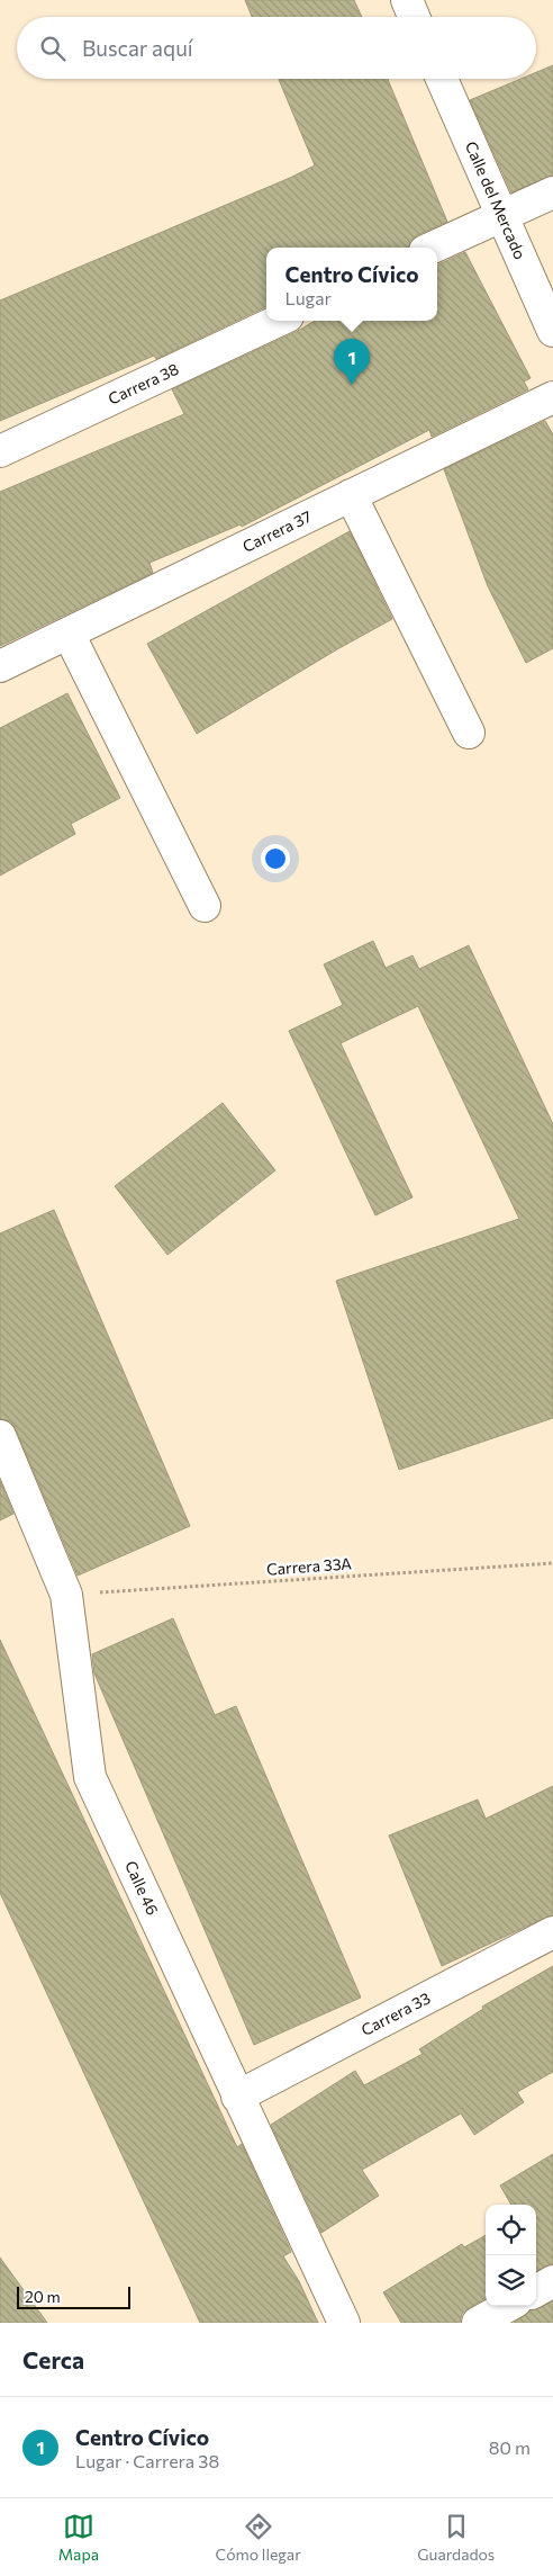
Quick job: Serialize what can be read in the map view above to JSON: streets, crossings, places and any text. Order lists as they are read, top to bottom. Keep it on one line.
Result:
{"streets":{"street":["Calle del Mercado","Carrera 38","Carrera 37","Calle 46","Carrera 33"],"path":["Carrera 33A"]},"crossings":[["Carrera 33A","Calle 46"],["Calle 46","Carrera 33"]],"scale_bar":"20 m","page":{"search":"Buscar aquí","popup":["Centro Cívico","Lugar"],"pins":"1","scale":"20 m","heading":"Cerca","list":[{"mark":"1","name":"Centro Cívico","note":"Lugar · Carrera 38","value":"80 m"}],"nav":["Mapa","Cómo llegar","Guardados"]}}
